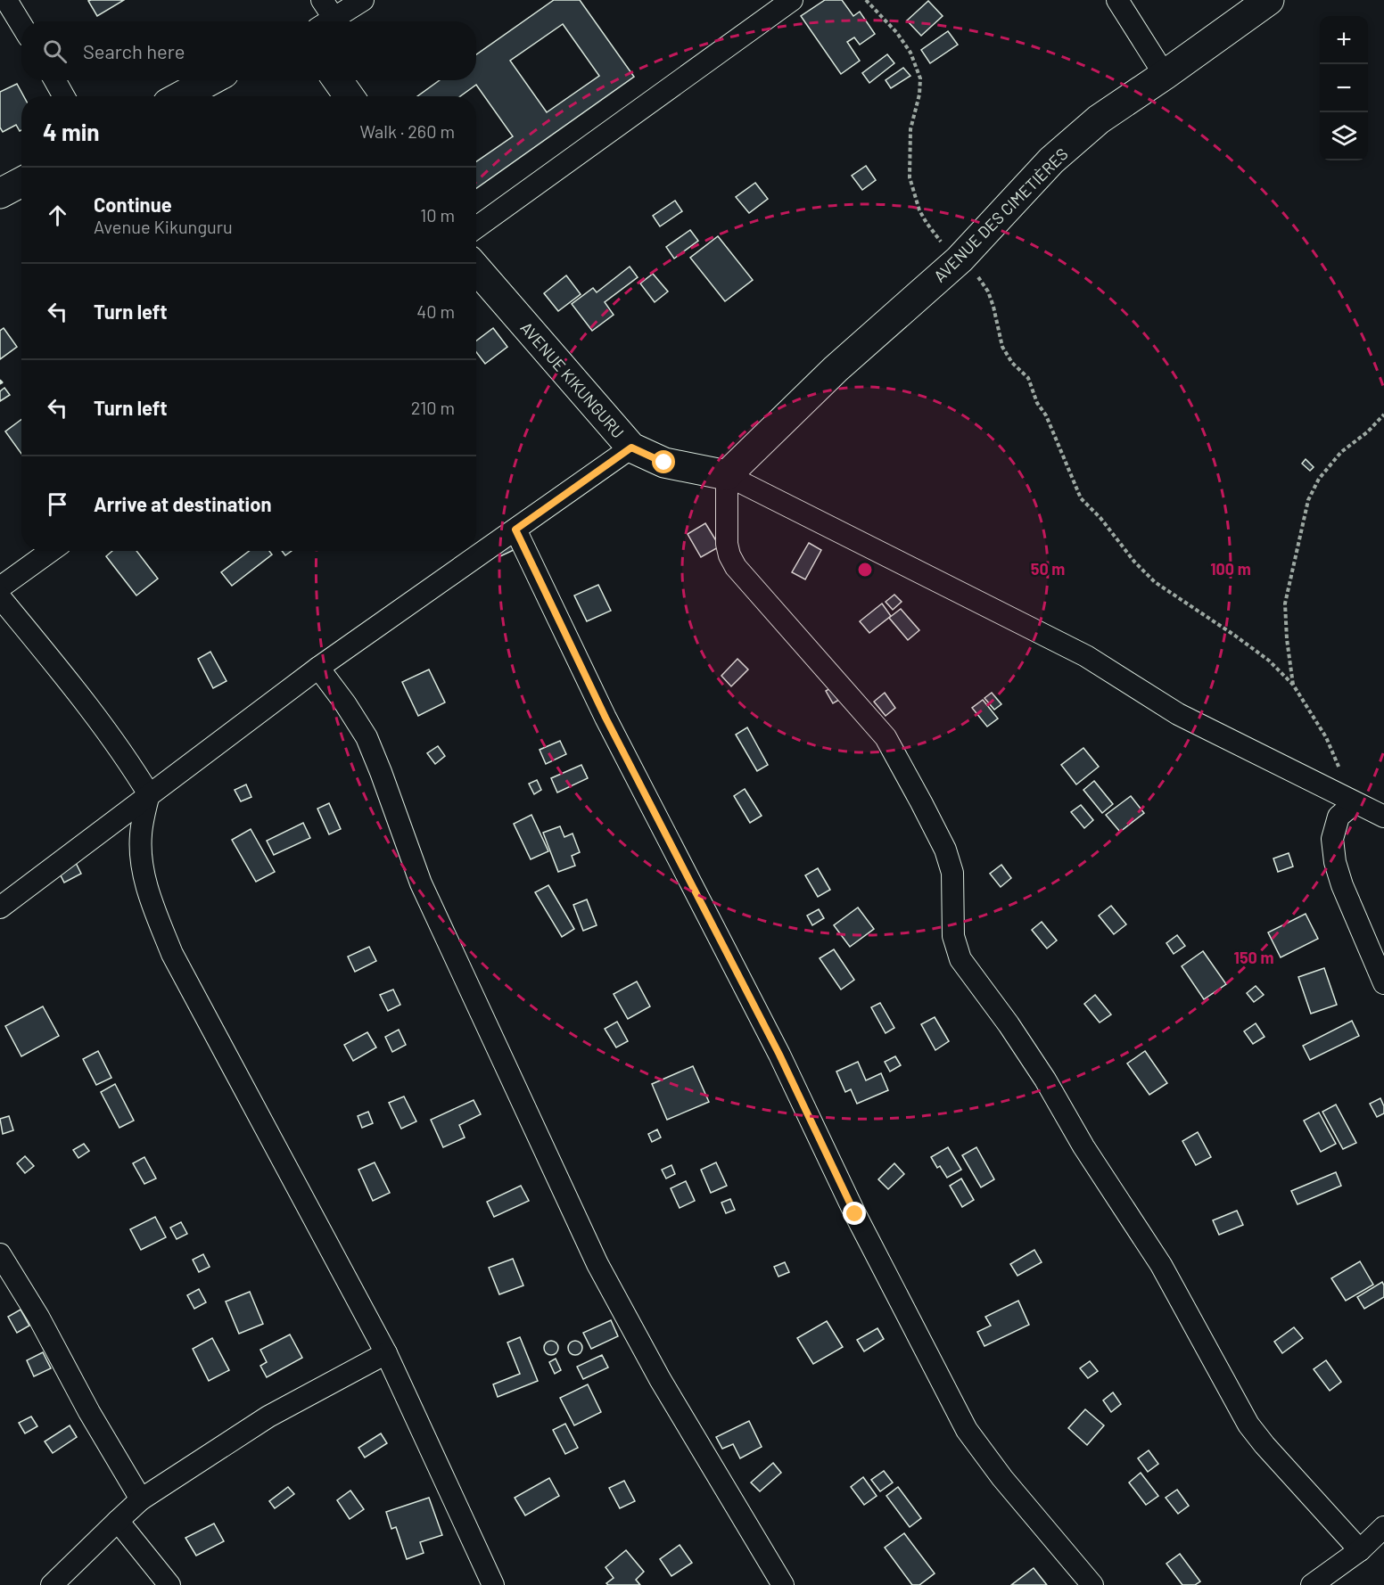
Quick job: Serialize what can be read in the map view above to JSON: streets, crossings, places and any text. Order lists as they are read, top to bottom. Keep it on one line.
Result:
{"streets":{"street":["AVENUE DES CIMETIÈRES","AVENUE KIKUNGURU"]},"crossings":[["AVENUE DES CIMETIÈRES","AVENUE KIKUNGURU"]],"page":{"map_buttons":["+","−"],"search":"Search here","heading":["4 min","Walk · 260 m"],"list":[["Continue","Avenue Kikunguru","10 m"],["Turn left","40 m"],["Turn left","210 m"],"Arrive at destination"]},"rings":["50 m","100 m","150 m"]}
